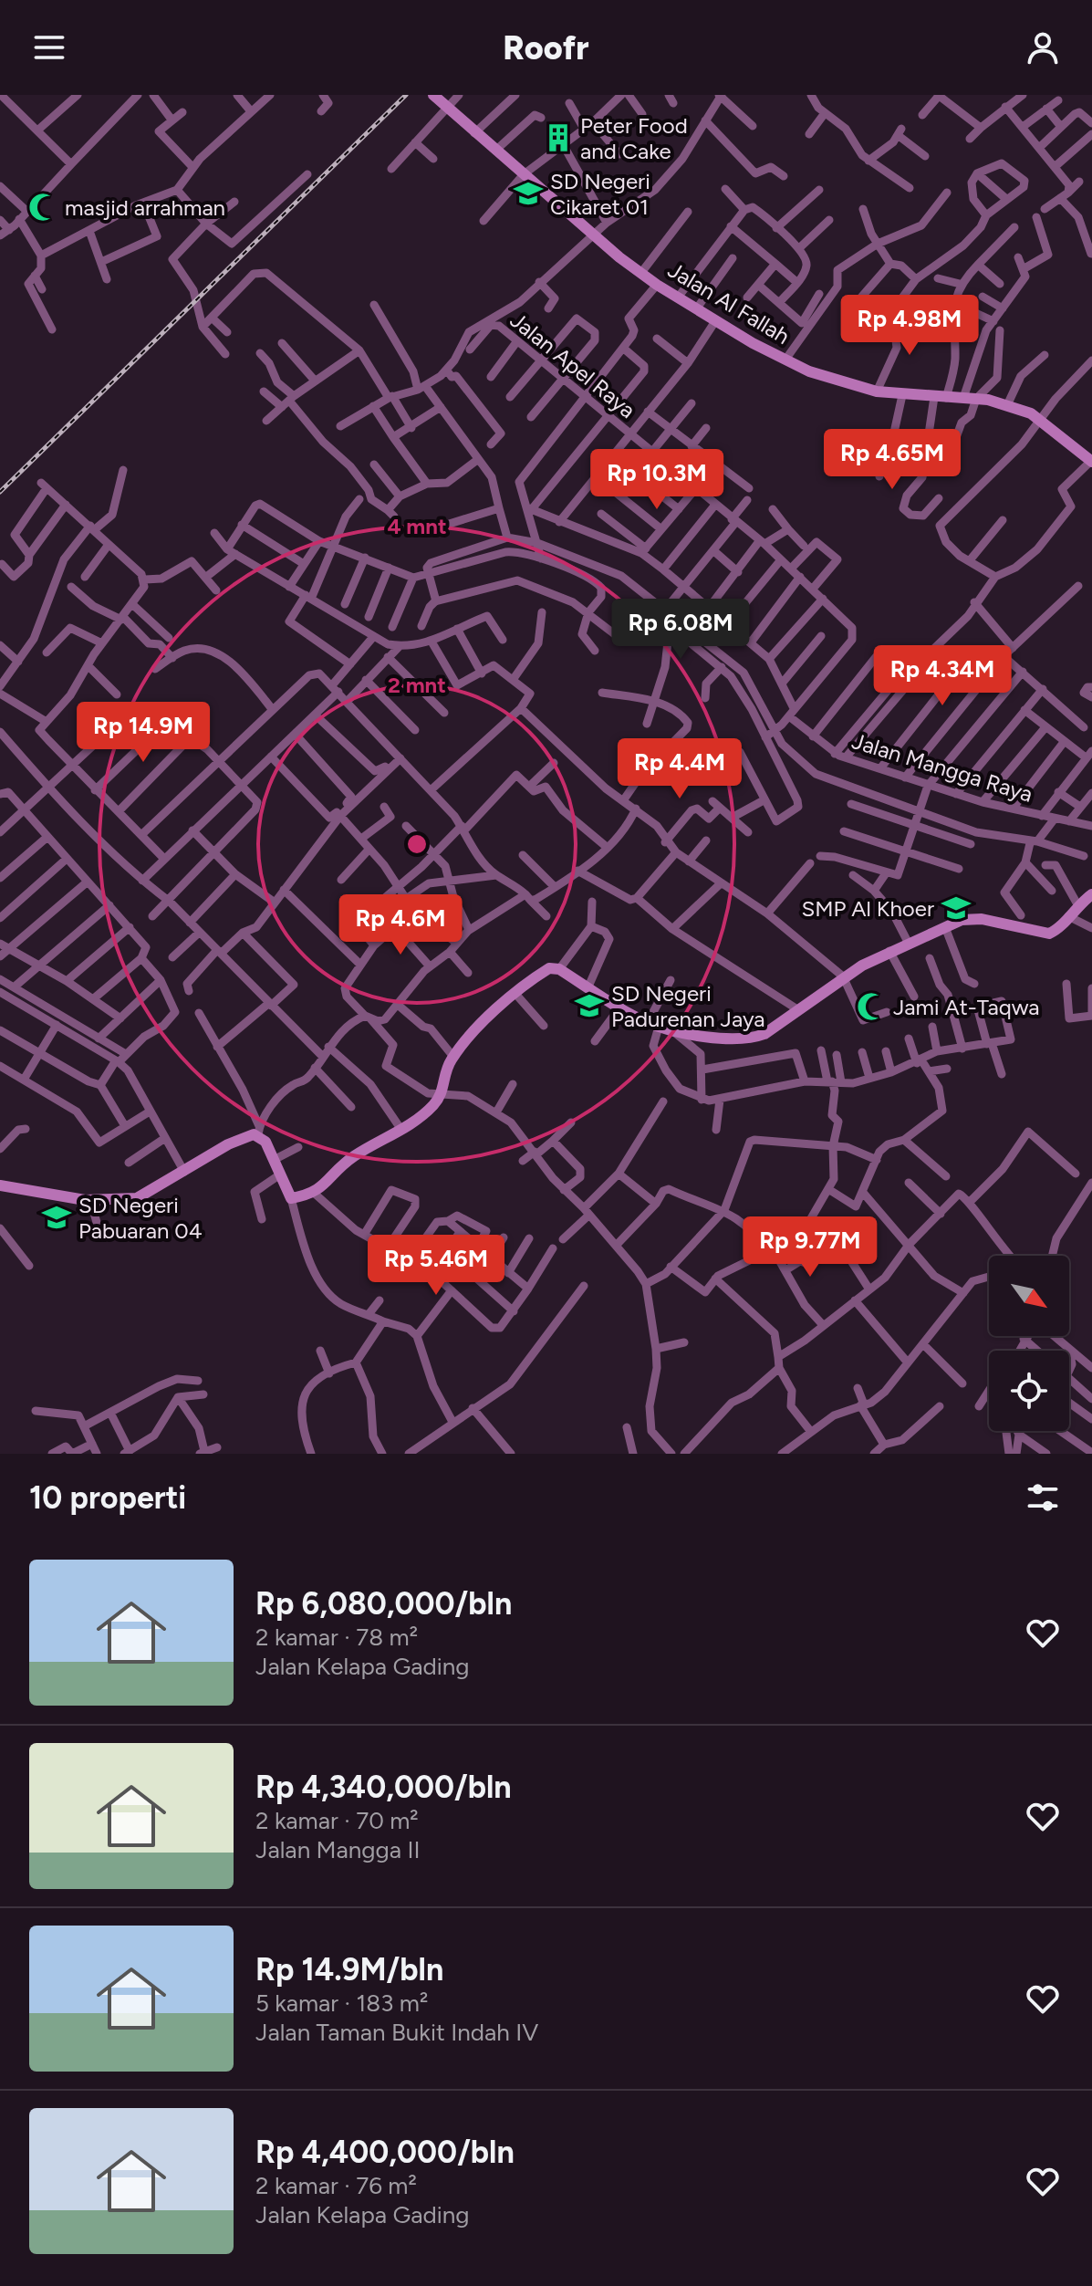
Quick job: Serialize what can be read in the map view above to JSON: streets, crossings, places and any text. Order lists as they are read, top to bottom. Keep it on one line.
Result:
{"streets":{"street":["Jalan Al Fallah","Jalan Apel Raya","Jalan Mangga Raya"]},"crossings":[["Jalan Apel Raya","Jalan Mangga Raya"]],"places":{"building":["Peter Food and Cake"],"school or university":["SD Negeri Cikaret 01","SMP Al Khoer","SD Negeri Padurenan Jaya","SD Negeri Pabuaran 04"],"mosque":["masjid arrahman","Jami At-Taqwa"]},"north":"bottom right","page":{"header":"Roofr","price":["Rp 4.98M","Rp 4.65M","Rp 10.3M","Rp 6.08M","Rp 4.34M","Rp 14.9M","Rp 4.4M","Rp 4.6M","Rp 9.77M","Rp 5.46M"],"heading":"10 properti","list":[{"name":"Rp 6,080,000/bln","note":"2 kamar · 78 m² · Jalan Kelapa Gading"},{"name":"Rp 4,340,000/bln","note":"2 kamar · 70 m² · Jalan Mangga II"},{"name":"Rp 14.9M/bln","note":"5 kamar · 183 m² · Jalan Taman Bukit Indah IV"},{"name":"Rp 4,400,000/bln","note":"2 kamar · 76 m² · Jalan Kelapa Gading"}]},"rings":["4 mnt","2 mnt"]}
